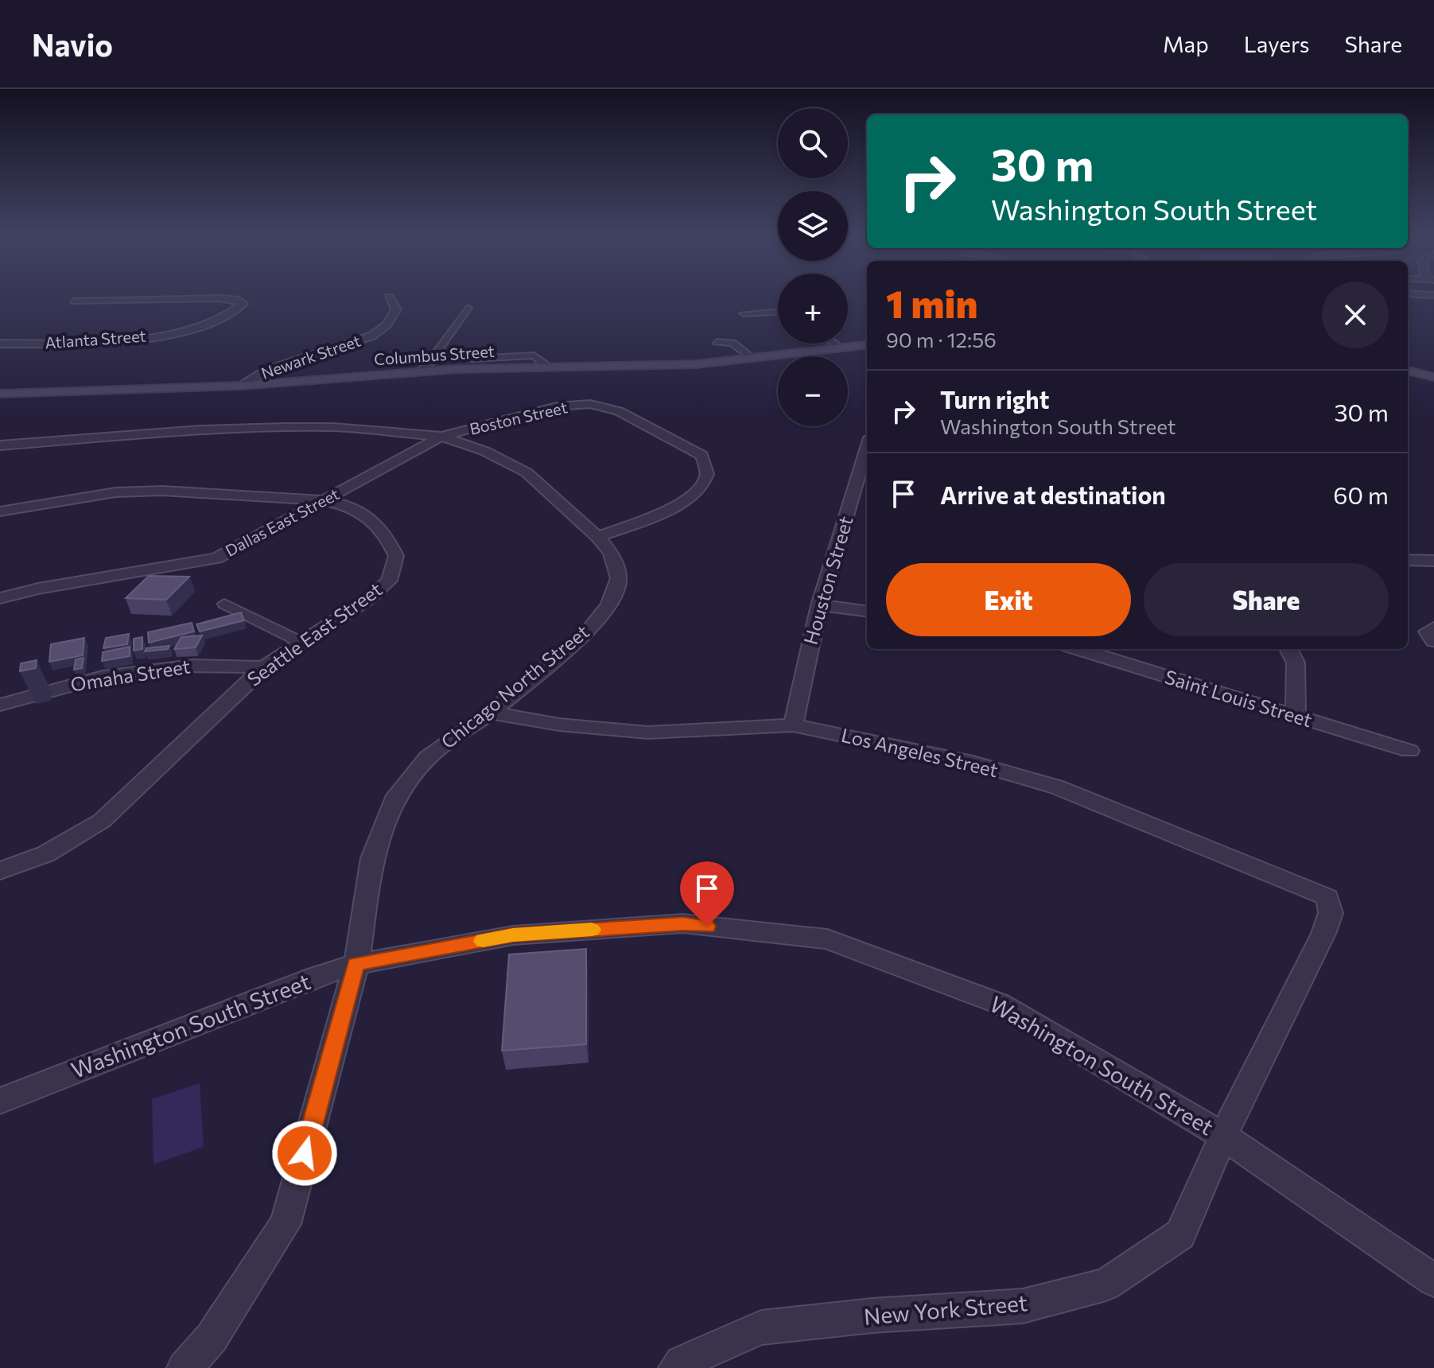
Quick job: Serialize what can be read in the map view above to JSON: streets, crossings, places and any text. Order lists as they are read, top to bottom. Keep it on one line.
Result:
{"streets":{"street":["Atlanta Street","Columbus Street","Newark Street","Boston Street","Dallas East Street","Houston Street","Seattle East Street","Omaha Street","Chicago North Street","Saint Louis Street","Los Angeles Street","Washington South Street","New York Street"]},"crossings":[["Columbus Street","Newark Street"],["Boston Street","Dallas East Street"],["Boston Street","Chicago North Street"],["Dallas East Street","Seattle East Street"],["Dallas East Street","Chicago North Street"],["Houston Street","Los Angeles Street"],["Seattle East Street","Omaha Street"],["Chicago North Street","Los Angeles Street"],["Chicago North Street","Washington South Street"],["Los Angeles Street","New York Street"],["Washington South Street","New York Street"]],"page":{"header":"Navio","nav":["Map","Layers","Share"],"map_buttons":["+","−"],"turn":["30 m","Washington South Street"],"heading":["1 min","90 m · 12:56"],"list":[{"name":"Turn right","note":"Washington South Street","value":"30 m"},{"name":"Arrive at destination","value":"60 m"}],"buttons":["Exit","Share"]}}
